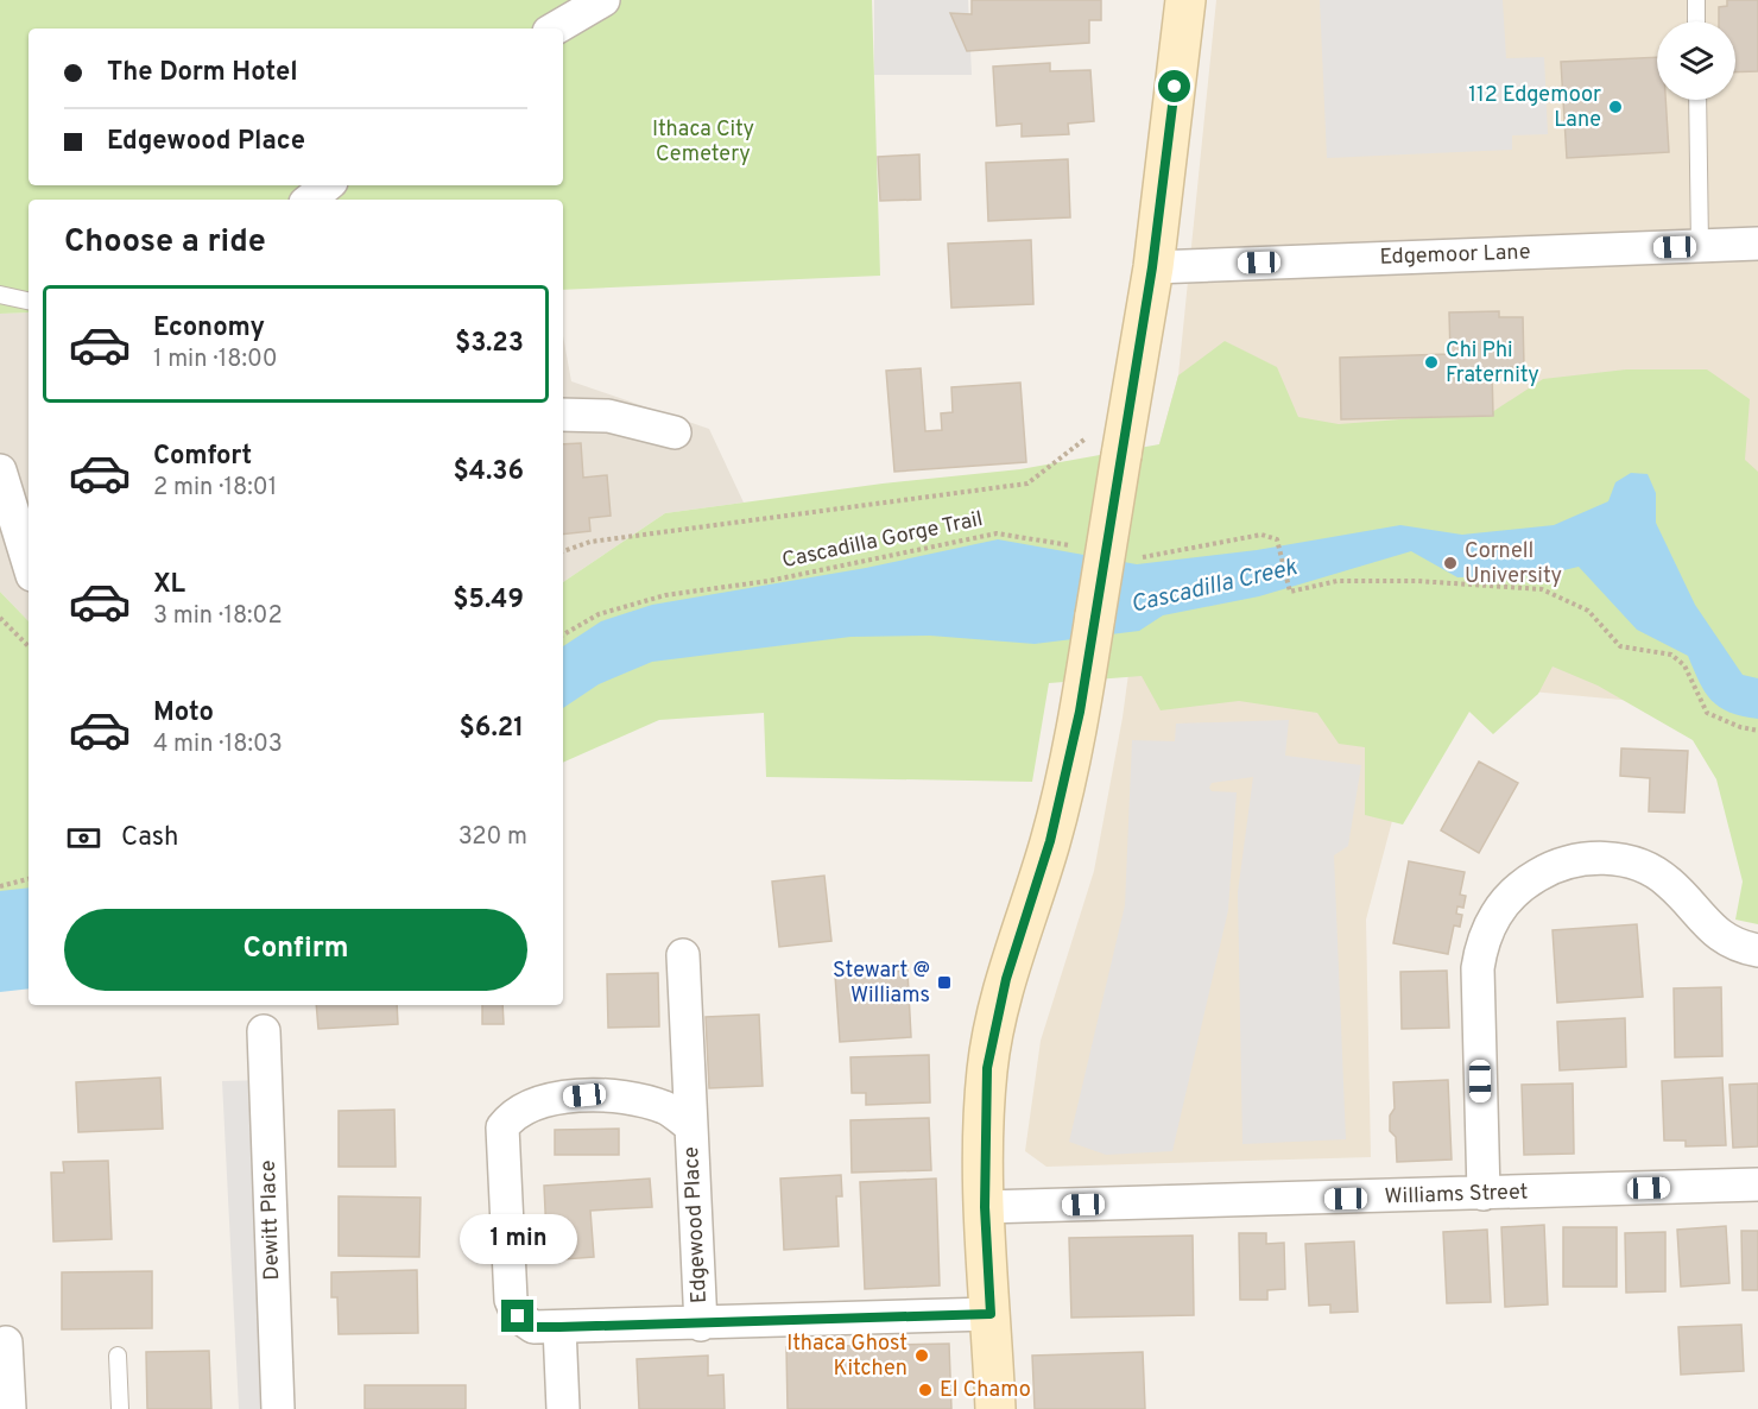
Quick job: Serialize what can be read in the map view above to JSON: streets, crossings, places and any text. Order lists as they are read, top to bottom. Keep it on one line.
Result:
{"streets":{"street":["Edgemoor Lane","Williams Street","Dewitt Place","Edgewood Place"],"path":["Cascadilla Gorge Trail"]},"water":["Cascadilla Creek"],"parks":["Ithaca City Cemetery"],"places":{"other":["112 Edgemoor Lane","Chi Phi Fraternity","Cornell University","Ithaca Ghost Kitchen","El Chamo"],"transit":["Stewart @ Williams"]},"page":{"banner":["The Dorm Hotel","Edgewood Place"],"heading":"Choose a ride","list":[{"name":"Economy","note":"1 min · 18:00","value":"$3.23"},{"name":"Comfort","note":"2 min · 18:01","value":"$4.36"},{"name":"XL","note":"3 min · 18:02","value":"$5.49"},{"name":"Moto","note":"4 min · 18:03","value":"$6.21"}],"pay":["Cash","320 m"],"buttons":"Confirm","bubble":"1 min"}}
